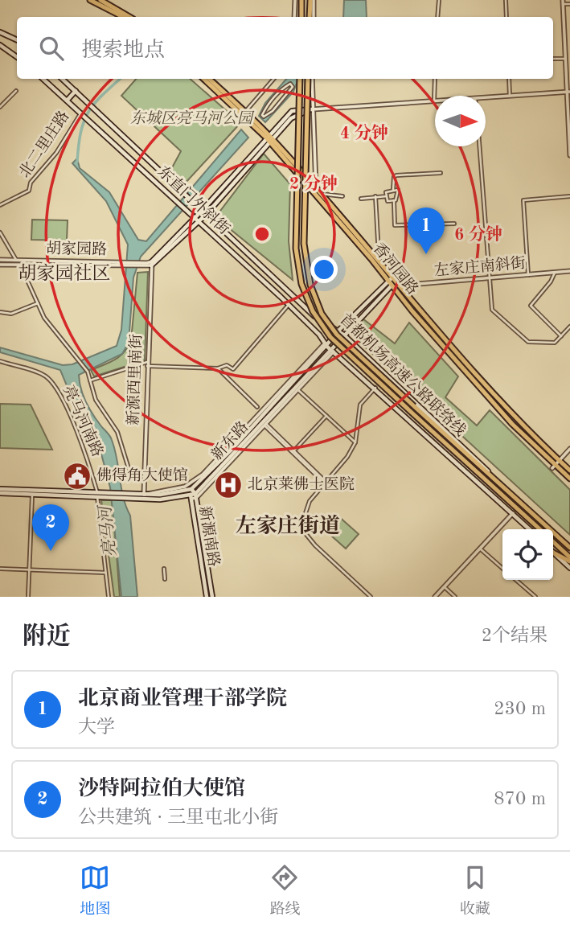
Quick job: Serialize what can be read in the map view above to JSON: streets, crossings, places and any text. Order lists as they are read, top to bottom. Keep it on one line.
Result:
{"streets":{"highway":["香河园路","首都机场高速公路联络线"],"main road":["东直门外斜街","新东路","新源南路"],"street":["北二里庄路","胡家园路","左家庄南斜街","新源西里南街","亮马河南路"]},"crossings":[["北二里庄路","东直门外斜街"],["东直门外斜街","首都机场高速公路联络线"],["东直门外斜街","新东路"],["胡家园路","新源西里南街"],["左家庄南斜街","香河园路"],["左家庄南斜街","新东路"],["香河园路","新东路"],["新东路","新源南路"]],"districts":["胡家园社区","左家庄街道"],"water":["亮马河"],"parks":["东城区亮马河公园"],"places":{"public building":["佛得角大使馆"],"hospital":["北京莱佛士医院"]},"north":"right","page":{"search":"搜索地点","pins":["1","2"],"heading":["附近","2个结果"],"list":[{"mark":"1","name":"北京商业管理干部学院","note":"大学","value":"230 m"},{"mark":"2","name":"沙特阿拉伯大使馆","note":"公共建筑 · 三里屯北小街","value":"870 m"}],"nav":["地图","路线","收藏"]},"rings":["4 分钟","2 分钟","6 分钟"]}
